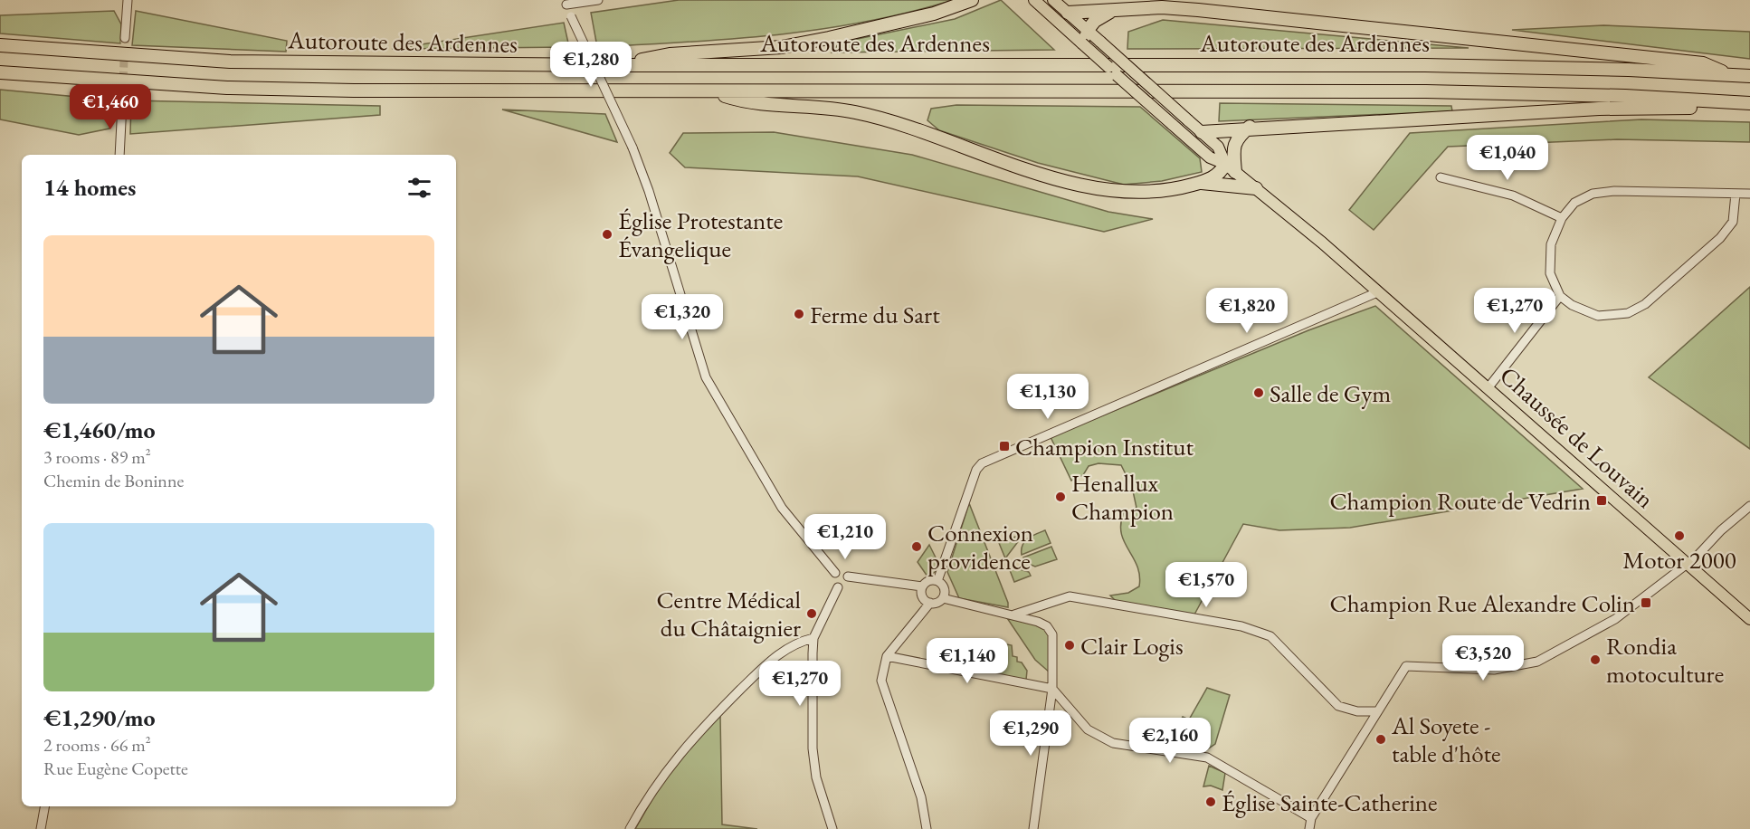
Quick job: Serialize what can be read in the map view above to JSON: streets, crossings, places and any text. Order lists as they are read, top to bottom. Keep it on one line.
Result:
{"streets":{"highway":["Autoroute des Ardennes"],"main road":["Chaussée de Louvain"]},"places":{"other":["Église Protestante Évangelique","Ferme du Sart","Salle de Gym","Henallux Champion","Motor 2000","Connexion providence","Centre Médical du Châtaignier","Clair Logis","Rondia motoculture","Al Soyete - table d'hôte","Église Sainte-Catherine"],"transit":["Champion Institut","Champion Route de Vedrin","Champion Rue Alexandre Colin"]},"page":{"price":["€1,280","€1,460","€1,040","€1,820","€1,270","€1,320","€1,130","€1,210","€1,570","€3,520","€1,140","€1,270","€1,290","€2,160"],"heading":"14 homes","list":[{"name":"€1,460/mo","note":"3 rooms · 89 m² · Chemin de Boninne"},{"name":"€1,290/mo","note":"2 rooms · 66 m² · Rue Eugène Copette"}]}}
